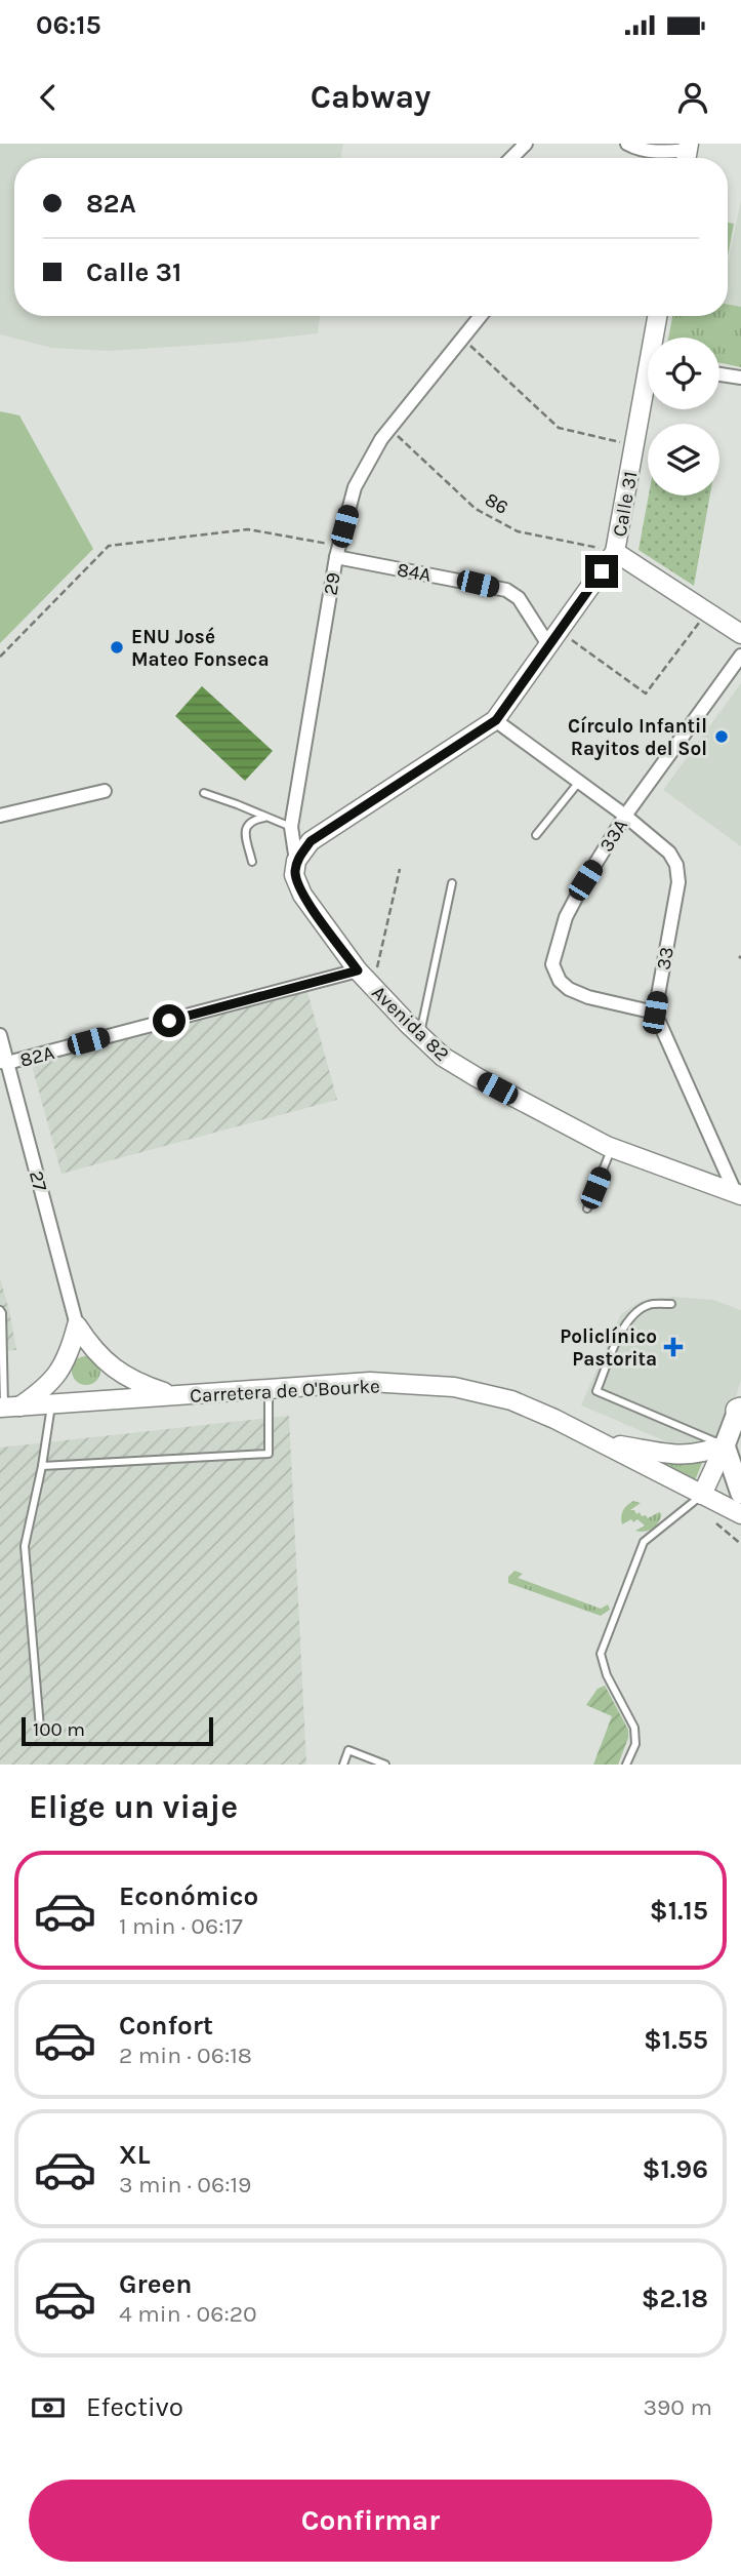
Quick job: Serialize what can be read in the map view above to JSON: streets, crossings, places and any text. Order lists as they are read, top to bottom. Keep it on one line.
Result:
{"streets":{"street":["Calle 31","84A","29","33A","33","Avenida 82","82A","27","Carretera de O'Bourke"],"path":["86"]},"crossings":[["86","Calle 31"],["86","29"],["Calle 31","84A"],["Calle 31","29"],["Calle 31","Avenida 82"],["84A","29"],["29","Avenida 82"],["33A","33"],["Avenida 82","82A"],["82A","27"]],"places":{"other":["ENU José Mateo Fonseca","Círculo Infantil Rayitos del Sol"],"health":["Policlínico Pastorita"]},"scale_bar":"100 m","page":{"status":"06:15","header":"Cabway","banner":["82A","Calle 31"],"scale":"100 m","heading":"Elige un viaje","list":[{"name":"Económico","note":"1 min · 06:17","value":"$1.15"},{"name":"Confort","note":"2 min · 06:18","value":"$1.55"},{"name":"XL","note":"3 min · 06:19","value":"$1.96"},{"name":"Green","note":"4 min · 06:20","value":"$2.18"}],"pay":["Efectivo","390 m"],"buttons":"Confirmar"}}
